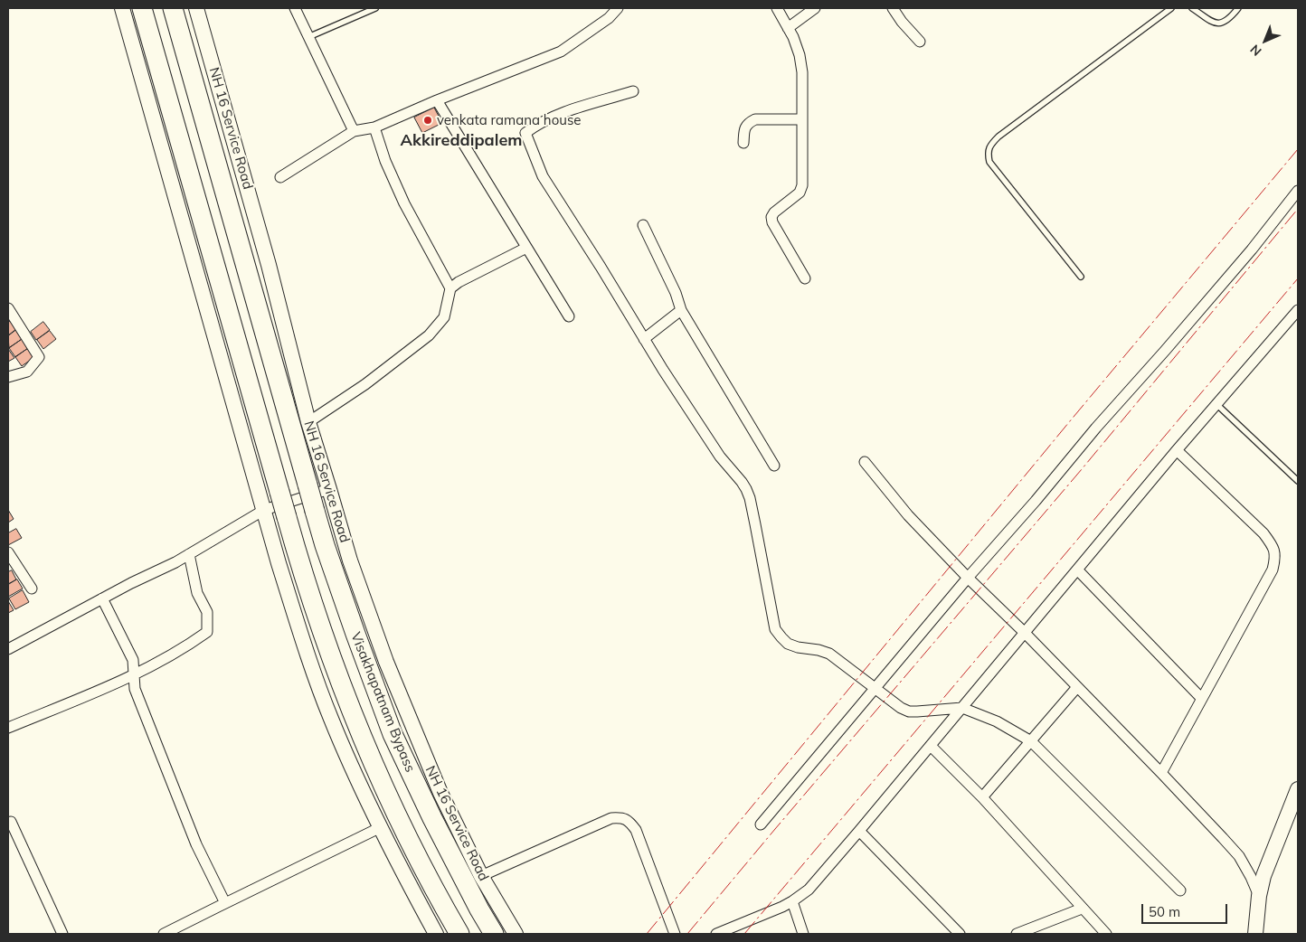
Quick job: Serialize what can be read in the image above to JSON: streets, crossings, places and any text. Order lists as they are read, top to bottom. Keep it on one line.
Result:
{"streets":{"highway":["Visakhapatnam Bypass"],"street":["NH 16 Service Road"]},"districts":["Akkireddipalem"],"places":["venkata ramana house"],"scale_bar":"50 m","north":"bottom left"}
